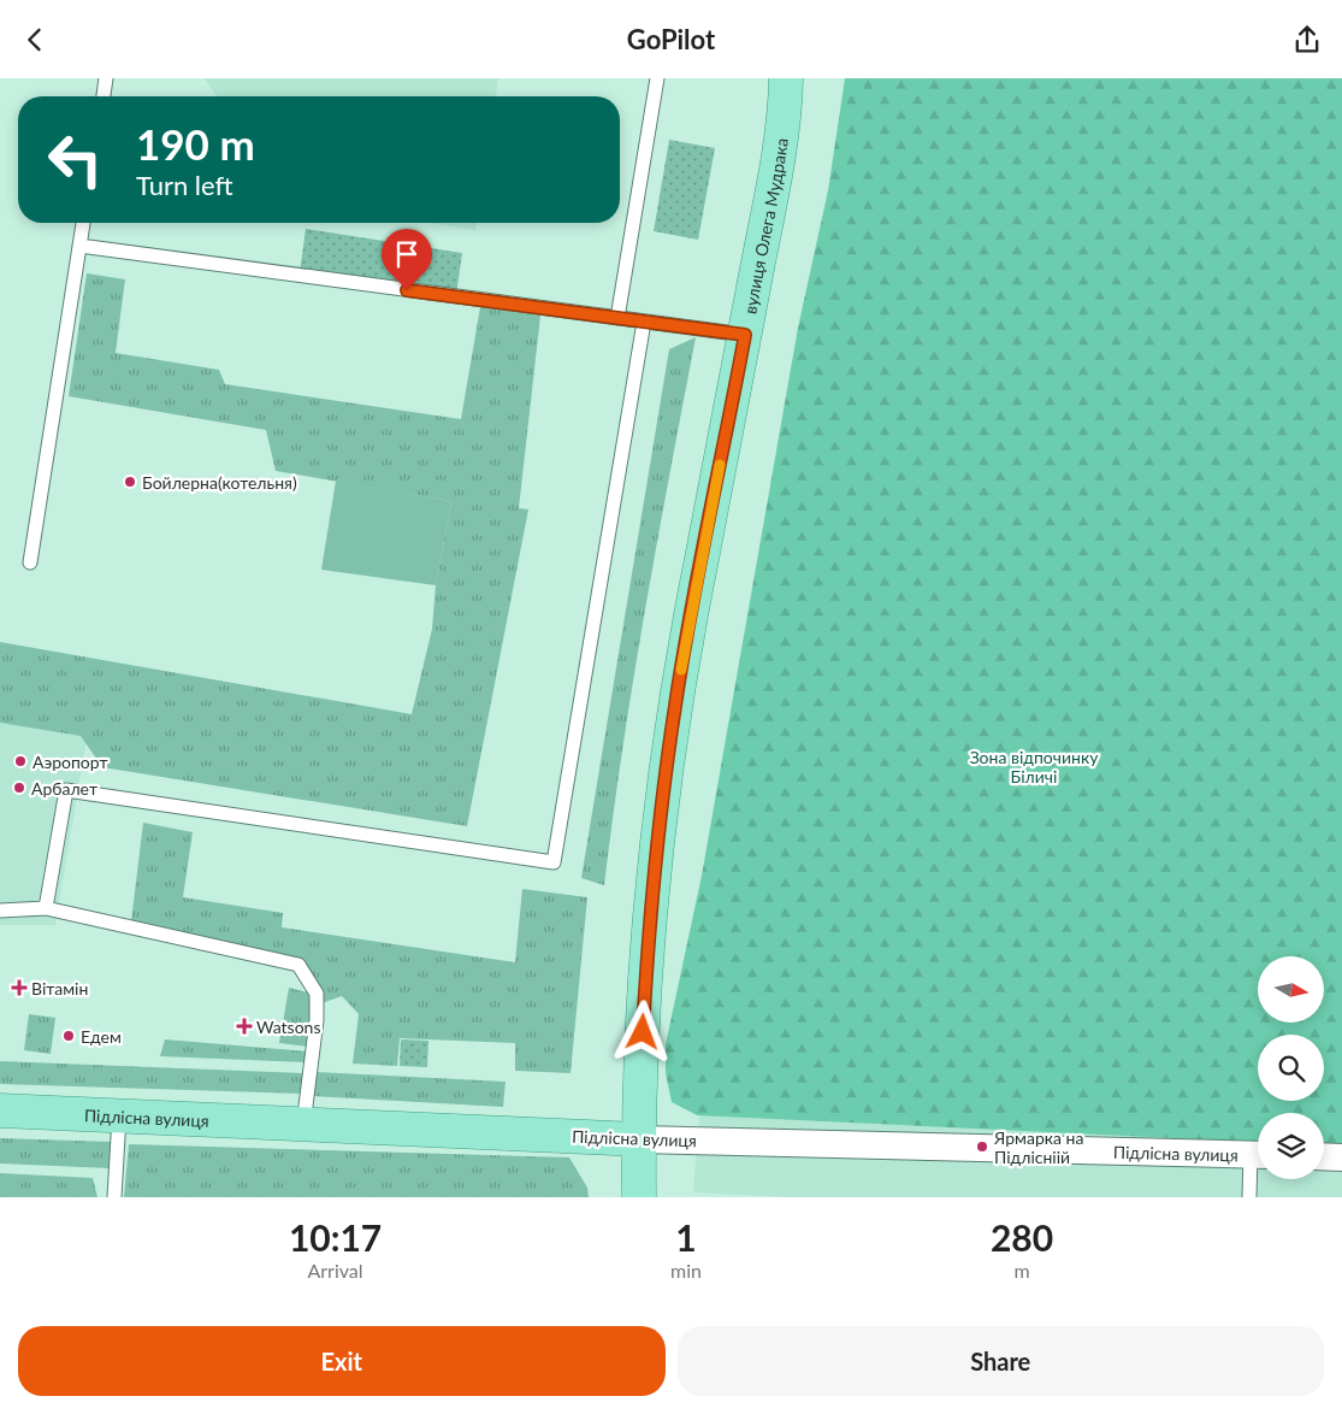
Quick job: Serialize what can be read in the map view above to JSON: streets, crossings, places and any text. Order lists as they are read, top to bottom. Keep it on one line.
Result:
{"streets":{"main road":["вулиця Олега Мудрака","Підлісна вулиця"]},"crossings":[["вулиця Олега Мудрака","Підлісна вулиця"]],"parks":["Зона відпочинку Біличі"],"places":{"other":["Бойлерна(котельня)","Аэропорт","Арбалет","Едем","Ярмарка на Підлісніій"],"health":["Вітамін","Watsons"]},"north":"right","page":{"header":"GoPilot","turn":["190 m","Turn left"],"eta":["10:17","Arrival","1","min","280","m"],"buttons":["Exit","Share"]}}
